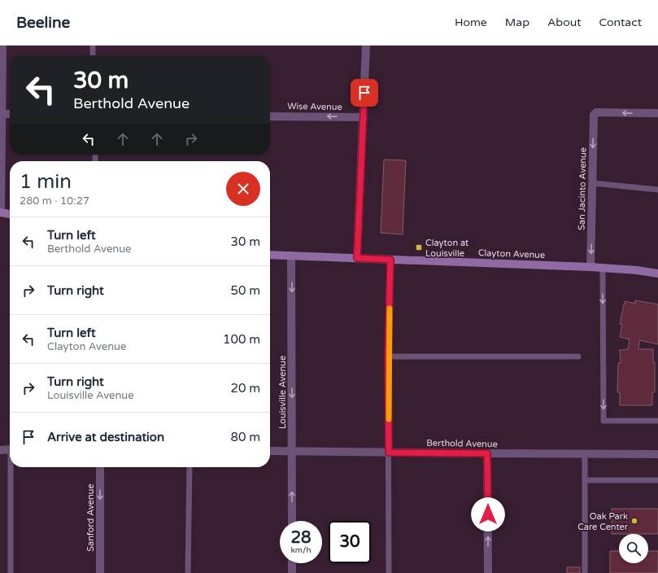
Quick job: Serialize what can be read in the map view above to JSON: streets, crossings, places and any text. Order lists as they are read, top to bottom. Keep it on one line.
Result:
{"streets":{"street":["Wise Avenue","San Jacinto Avenue","Clayton Avenue","Louisville Avenue","Berthold Avenue","Sanford Avenue"]},"crossings":[["San Jacinto Avenue","Clayton Avenue"],["Clayton Avenue","Louisville Avenue"],["Louisville Avenue","Berthold Avenue"]],"one_way":["Wise Avenue","Sanford Avenue"],"places":{"transit":["Clayton at Louisville"],"other":["Oak Park Care Center"]},"page":{"header":"Beeline","nav":["Home","Map","About","Contact"],"turn":["30 m","Berthold Avenue"],"heading":["1 min","280 m · 10:27"],"list":[{"name":"Turn left","note":"Berthold Avenue","value":"30 m"},{"name":"Turn right","value":"50 m"},{"name":"Turn left","note":"Clayton Avenue","value":"100 m"},{"name":"Turn right","note":"Louisville Avenue","value":"20 m"},{"name":"Arrive at destination","value":"80 m"}],"speed":"28 km/h","limit":"30"}}
